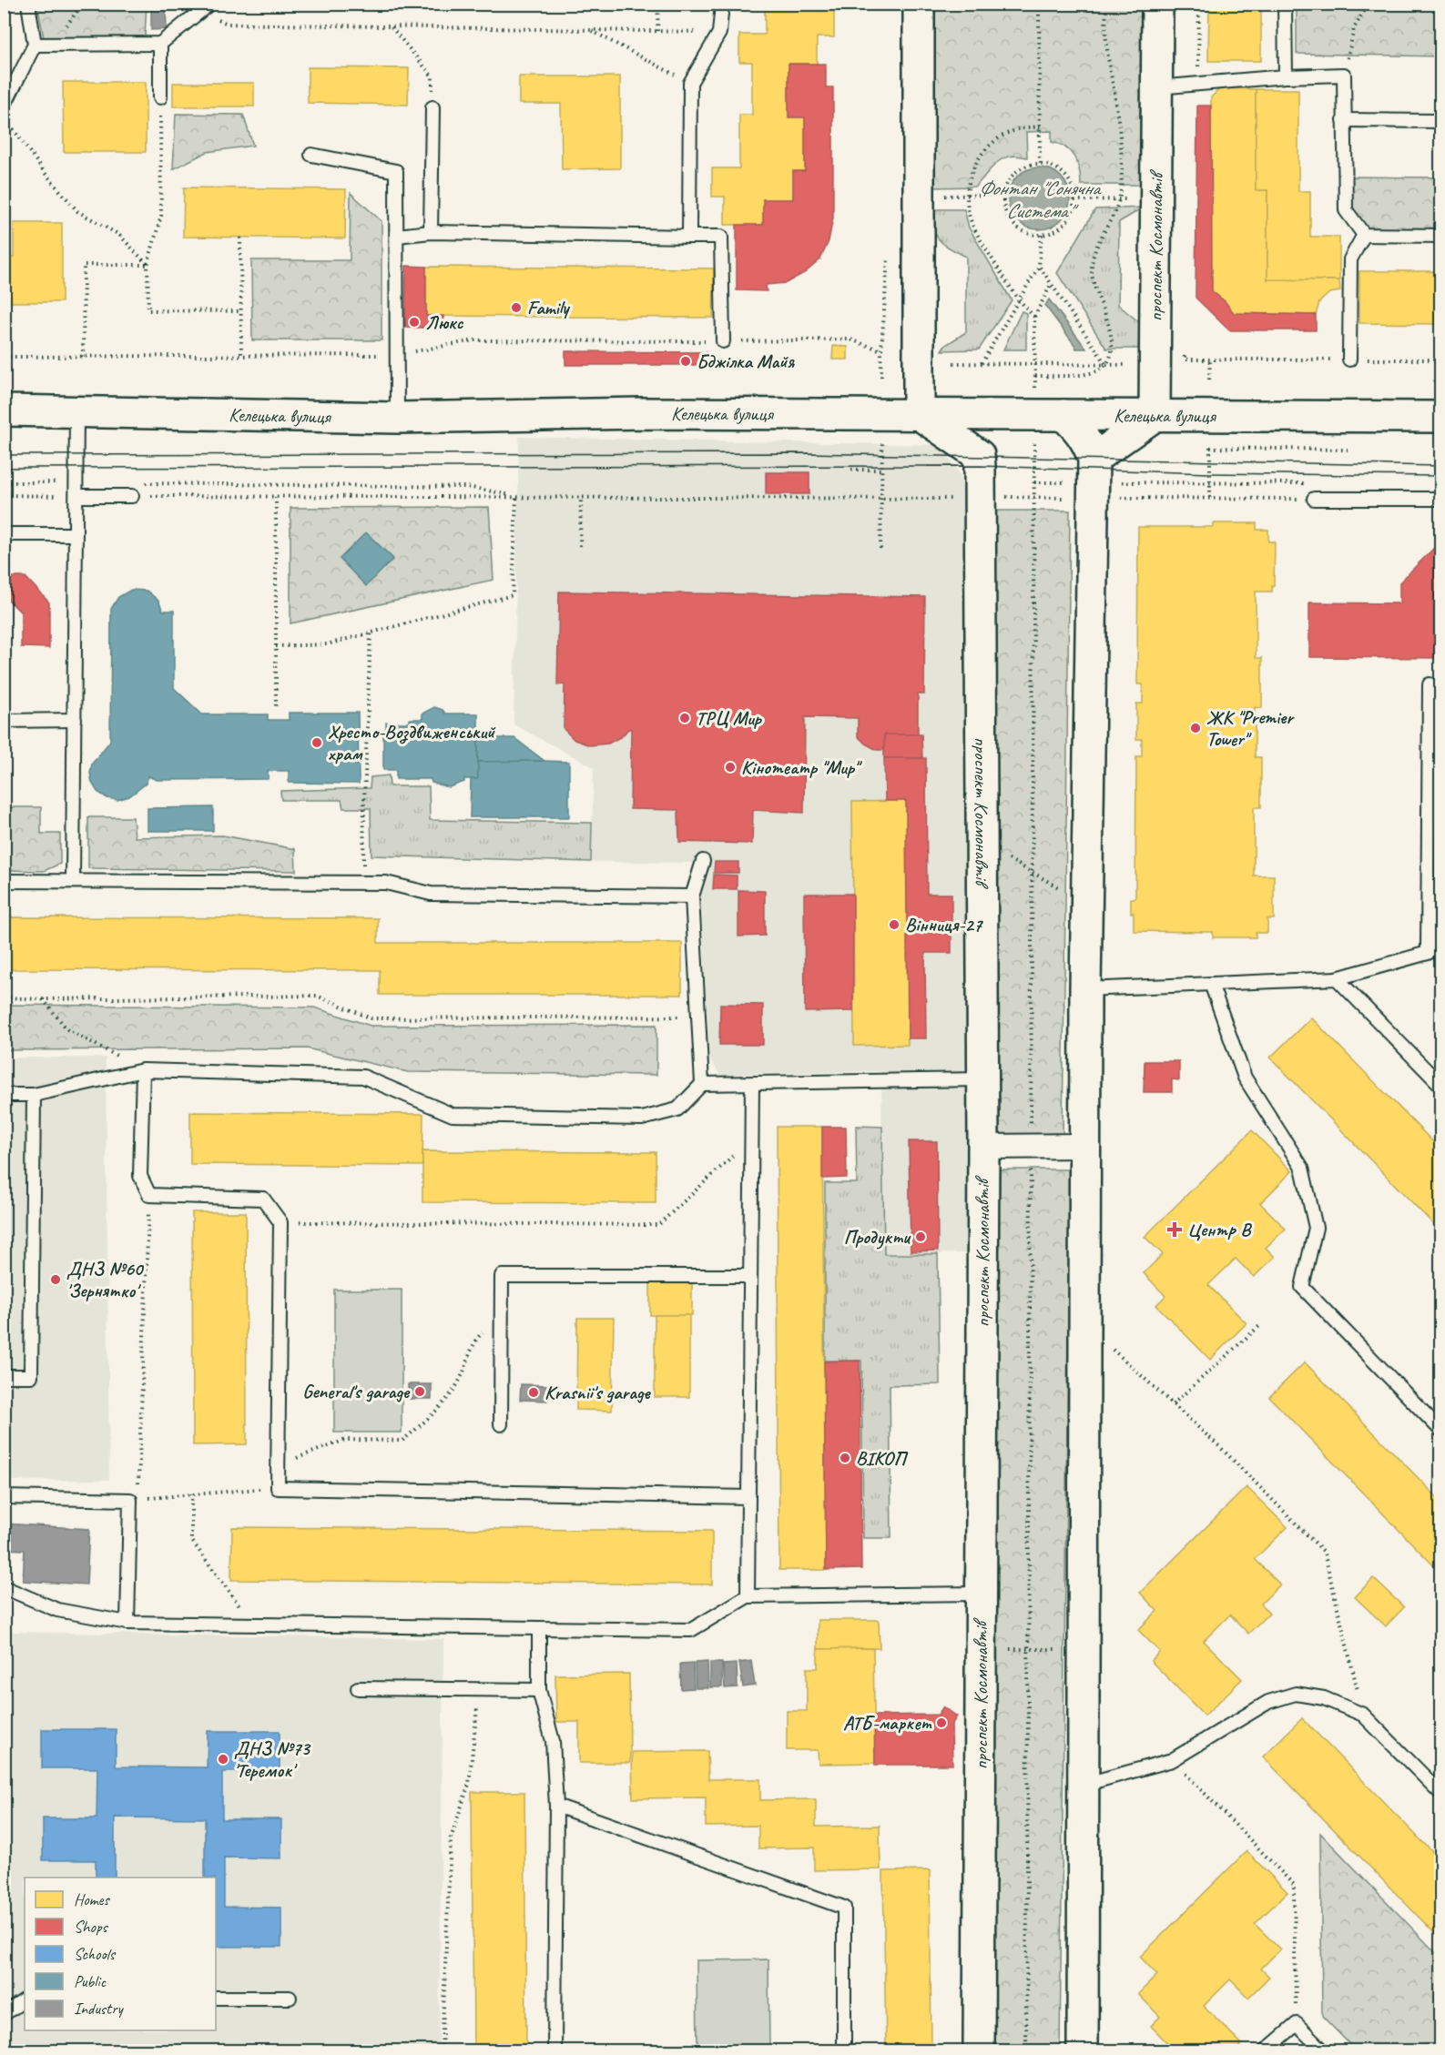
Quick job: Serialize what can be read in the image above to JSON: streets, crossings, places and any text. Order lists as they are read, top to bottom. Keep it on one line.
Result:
{"streets":{"street":["проспект Космонавтів","Келецька вулиця"]},"crossings":[["проспект Космонавтів","Келецька вулиця"]],"water":["Фонтан \"Сонячна Система\""],"places":{"other":["Family","Люкс","Бджілка Майя","ТРЦ Мир","ЖК \"Premier Tower\"","Хресто-Воздвиженський храм","Кінотеатр \"Мир\"","Вінниця-27","Продукти","ДНЗ №60 'Зернятко'","General's garage","Krasnii's garage","ВІКОП","АТБ-маркет","ДНЗ №73 'Теремок'"],"health":["Центр В"]},"legend":["Homes","Shops","Schools","Public","Industry"]}
